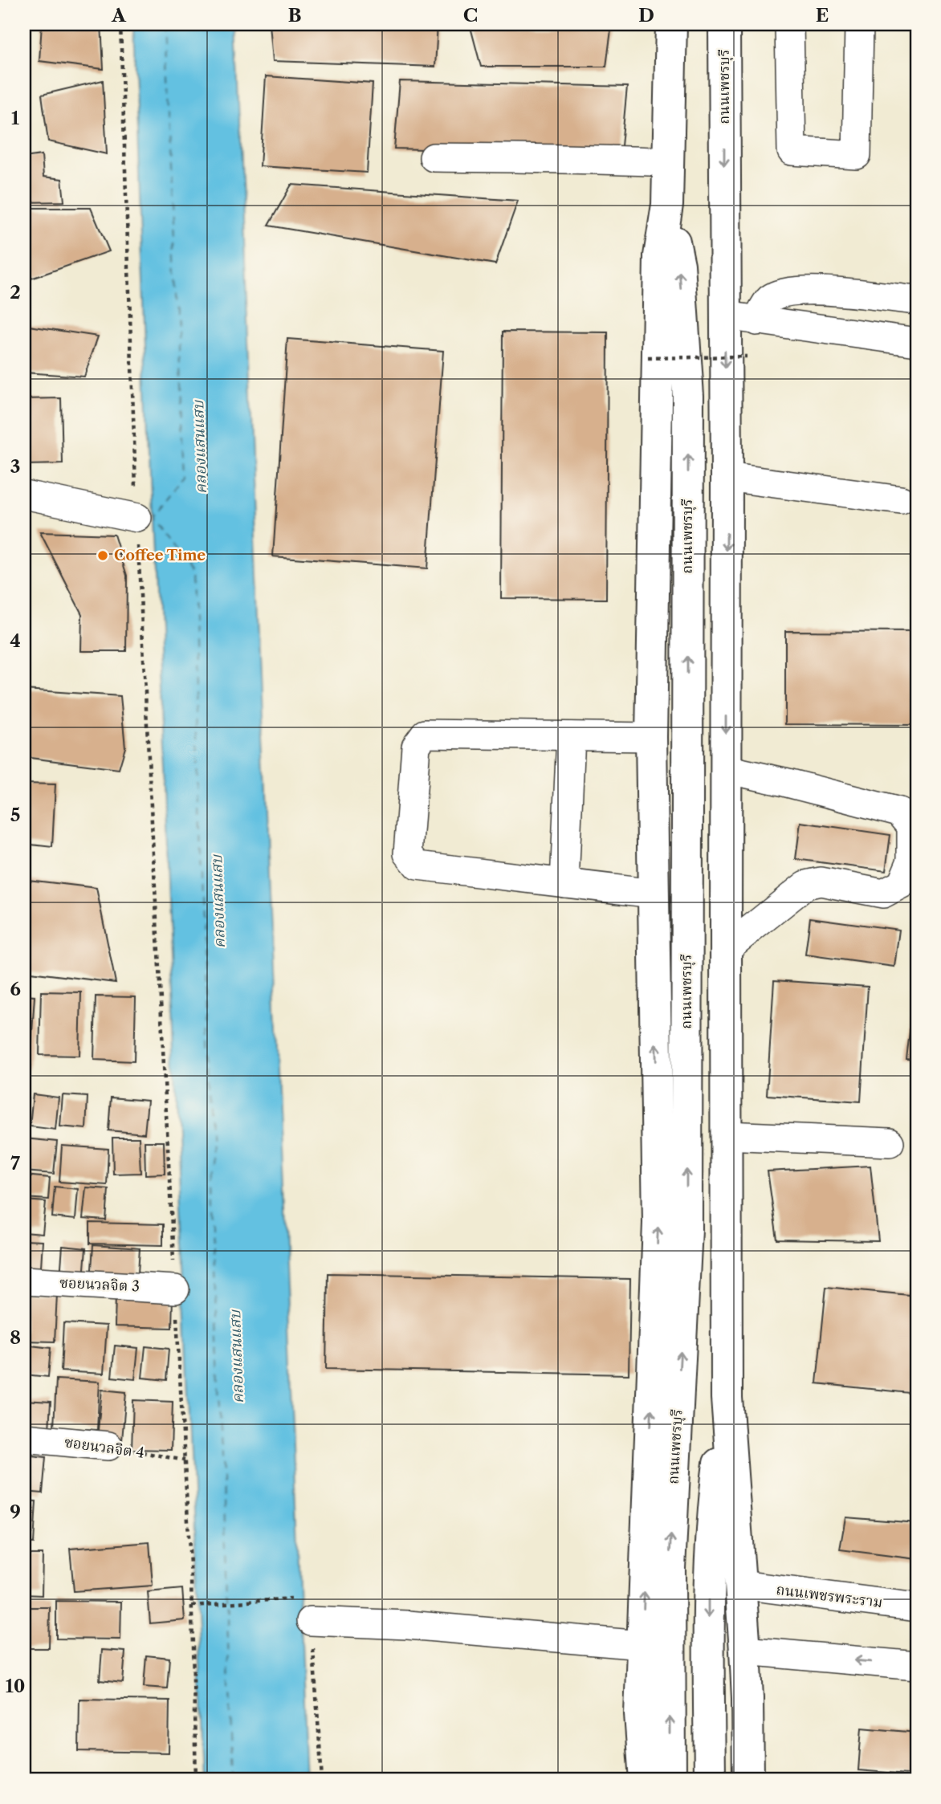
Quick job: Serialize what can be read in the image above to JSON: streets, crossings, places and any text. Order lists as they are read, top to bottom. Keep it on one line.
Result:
{"streets":{"main road":["ถนนเพชรบุรี"],"street":["ซอยนวลจิต 3","ซอยนวลจิต 4","ถนนเพชรพระราม"]},"crossings":[["ถนนเพชรบุรี","ถนนเพชรพระราม"]],"water":["คลองแสนแสบ"],"places":["Coffee Time"],"grid":{"columns":["A","B","C","D","E"],"rows":["1","2","3","4","5","6","7","8","9","10"]}}
